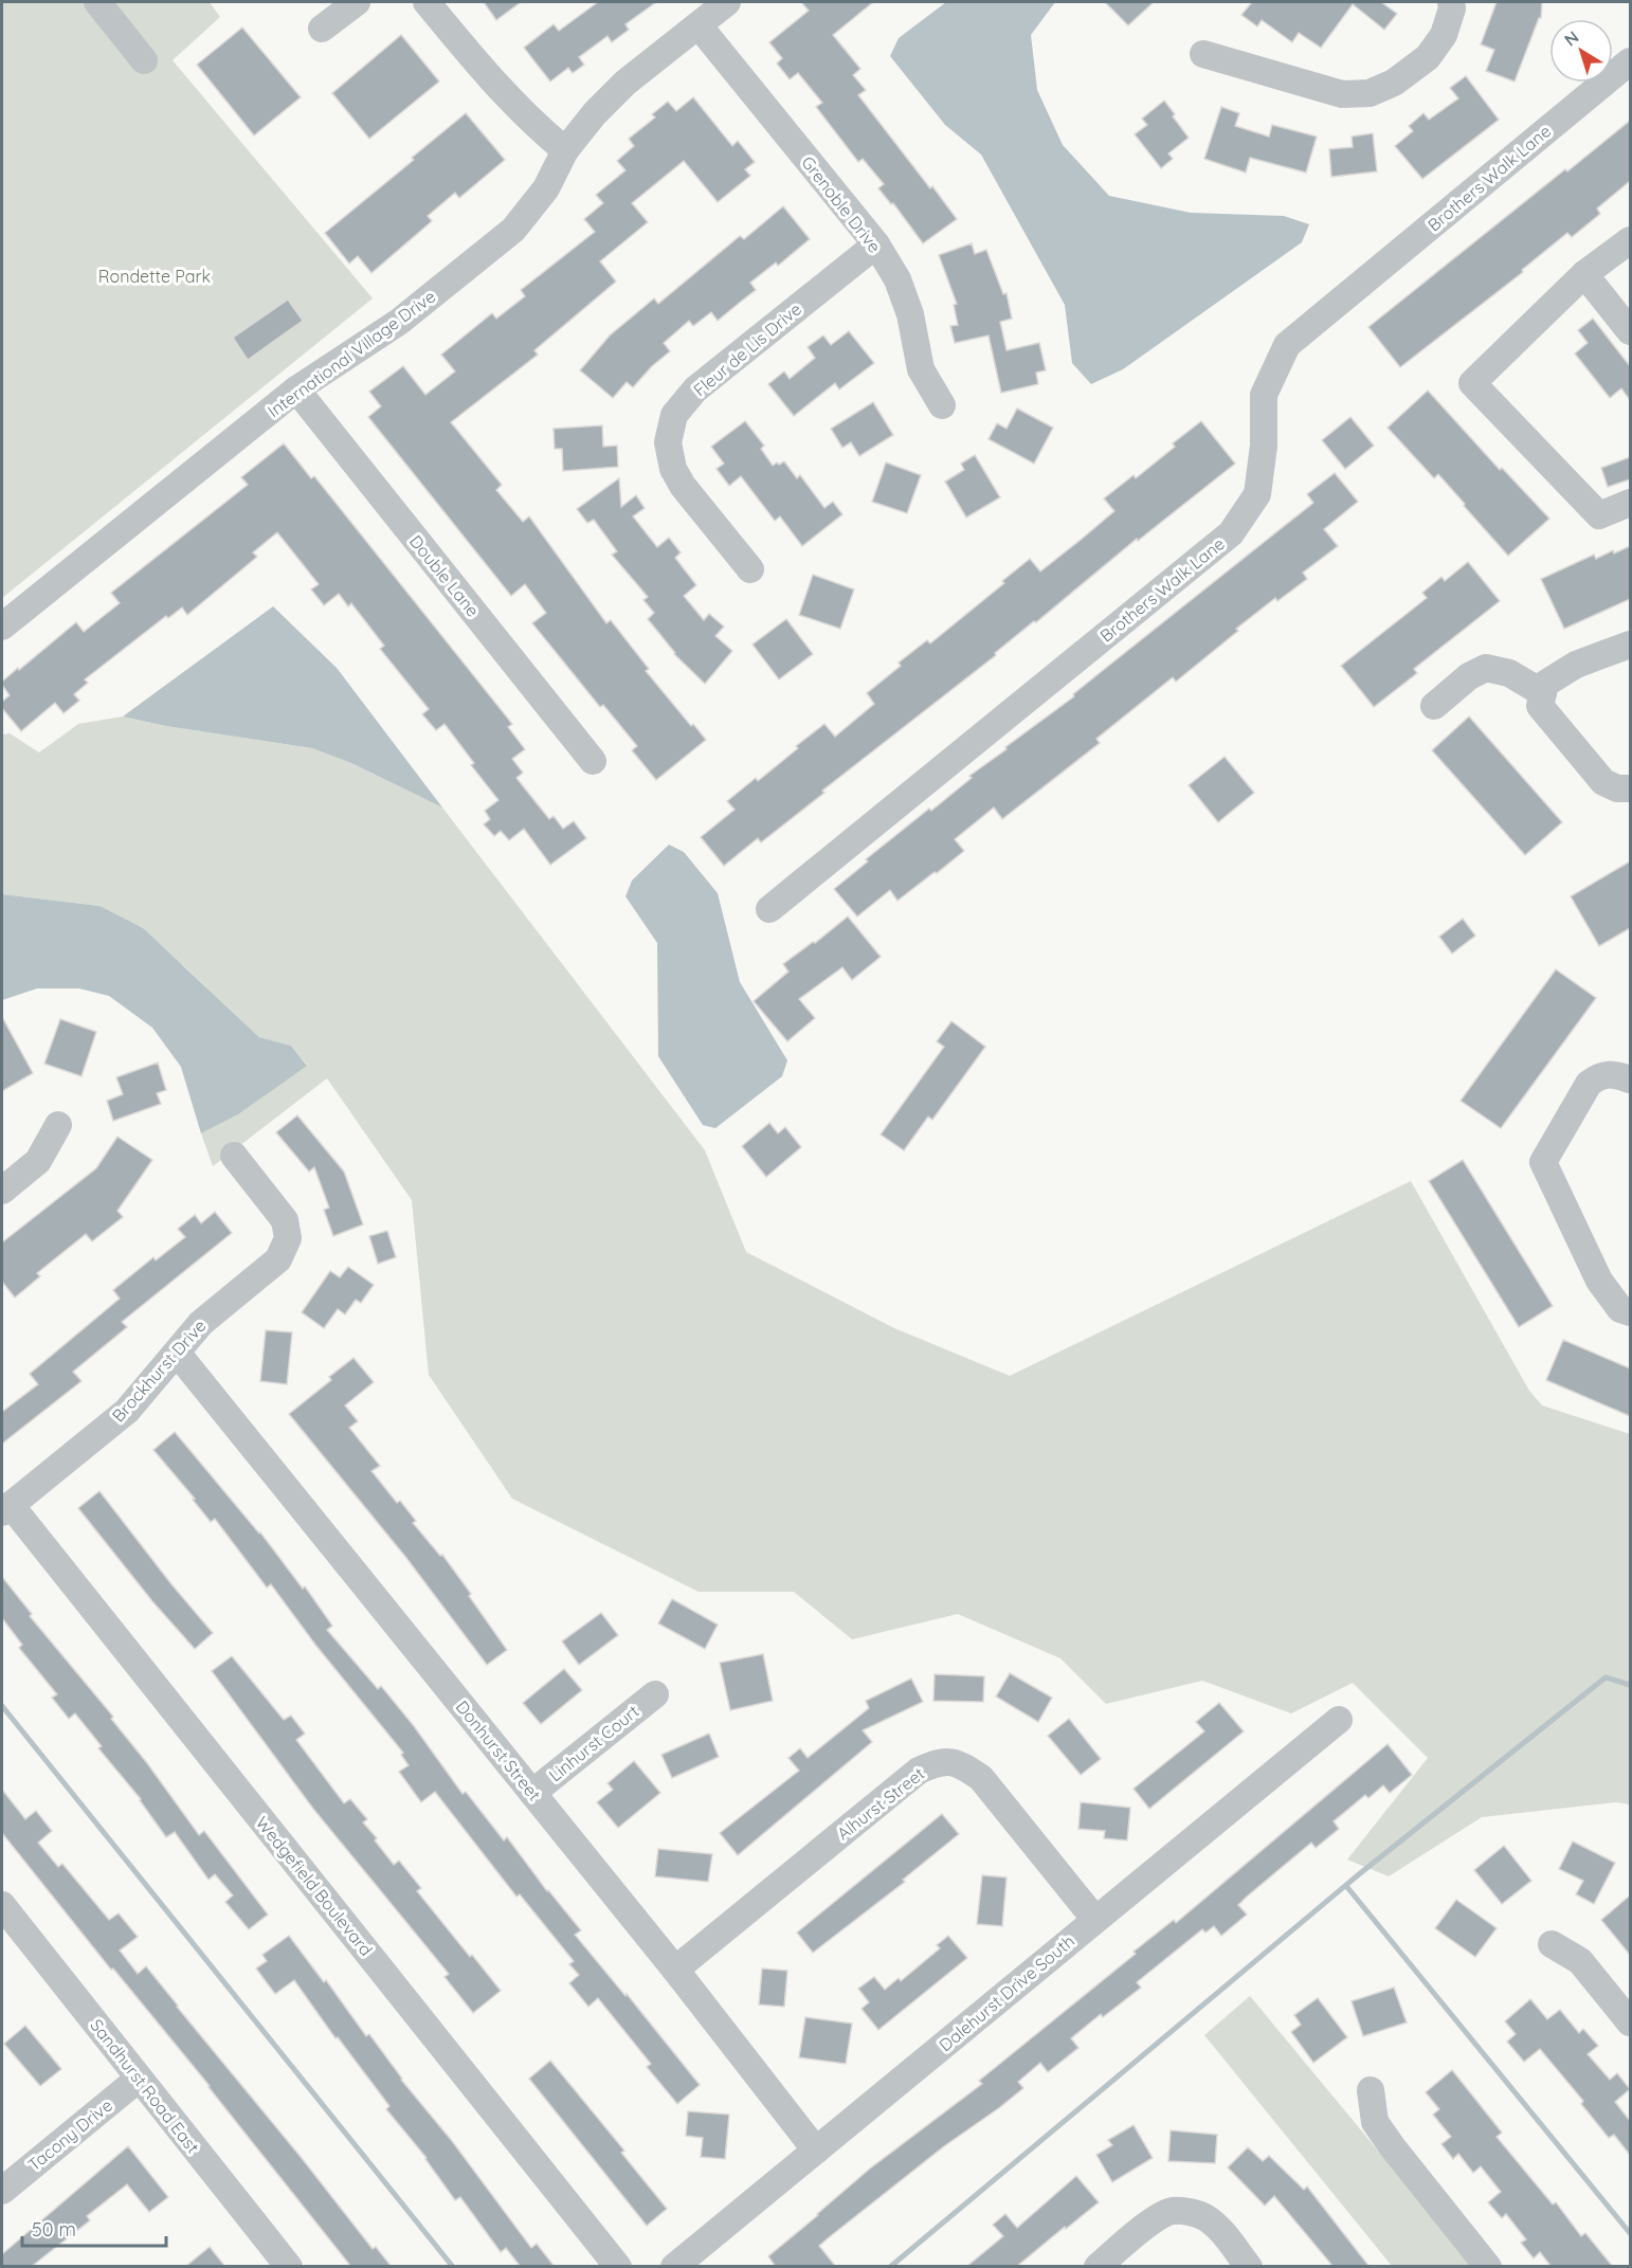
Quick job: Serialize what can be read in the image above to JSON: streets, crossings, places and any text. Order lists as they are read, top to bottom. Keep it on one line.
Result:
{"streets":{"street":["Brothers Walk Lane","Grenoble Drive","Fleur de Lis Drive","International Village Drive","Double Lane","Brockhurst Drive","Linhurst Court","Donhurst Street","Alhurst Street","Wedgefield Boulevard","Dalehurst Drive South","Sandhurst Road East","Tacony Drive"]},"crossings":[["Grenoble Drive","Fleur de Lis Drive"],["Grenoble Drive","International Village Drive"],["International Village Drive","Double Lane"],["Brockhurst Drive","Donhurst Street"],["Brockhurst Drive","Wedgefield Boulevard"],["Linhurst Court","Donhurst Street"],["Donhurst Street","Alhurst Street"],["Donhurst Street","Dalehurst Drive South"],["Alhurst Street","Dalehurst Drive South"],["Sandhurst Road East","Tacony Drive"]],"parks":["Rondette Park"],"scale_bar":"50 m","north":"top left"}
